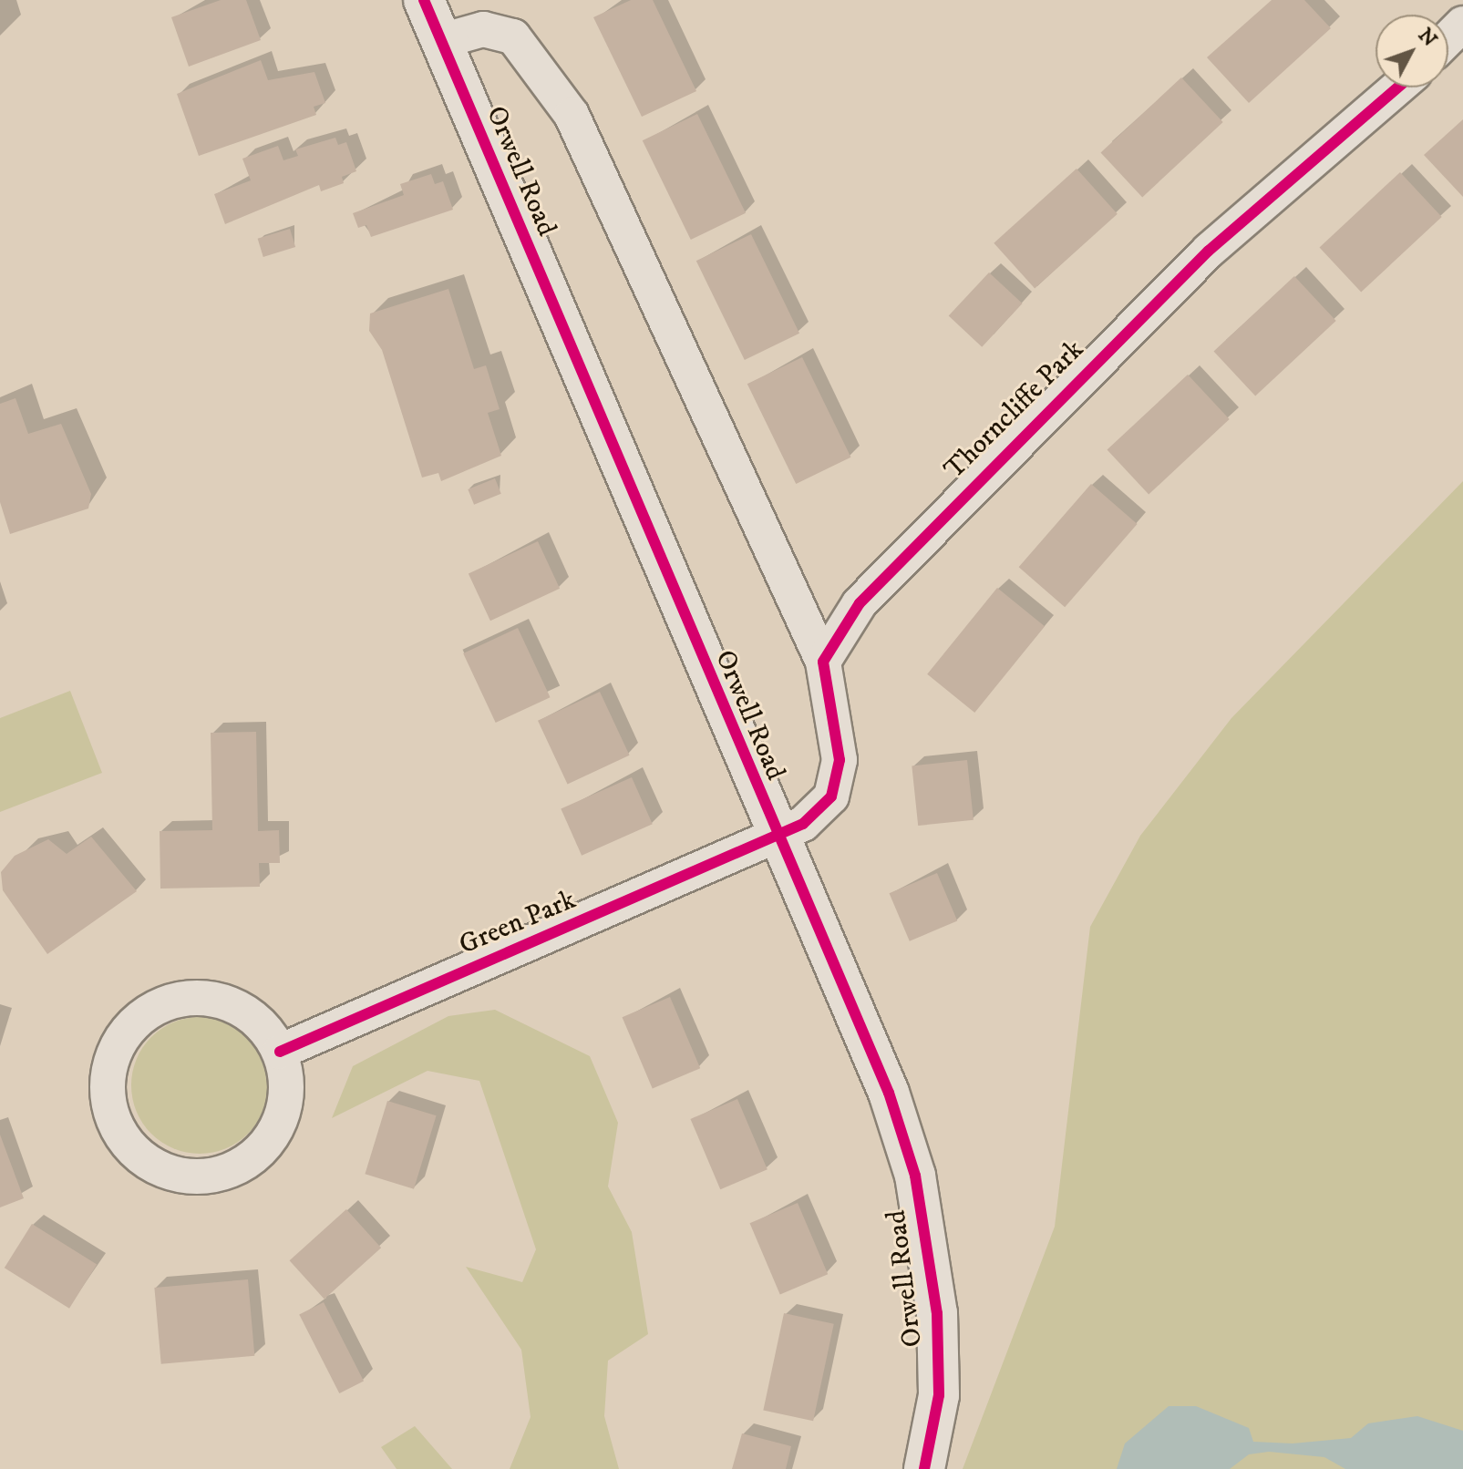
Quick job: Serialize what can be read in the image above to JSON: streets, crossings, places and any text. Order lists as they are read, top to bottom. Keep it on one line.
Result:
{"streets":{"street":["Orwell Road","Thorncliffe Park","Green Park"]},"crossings":[["Orwell Road","Green Park"]],"north":"top right"}
